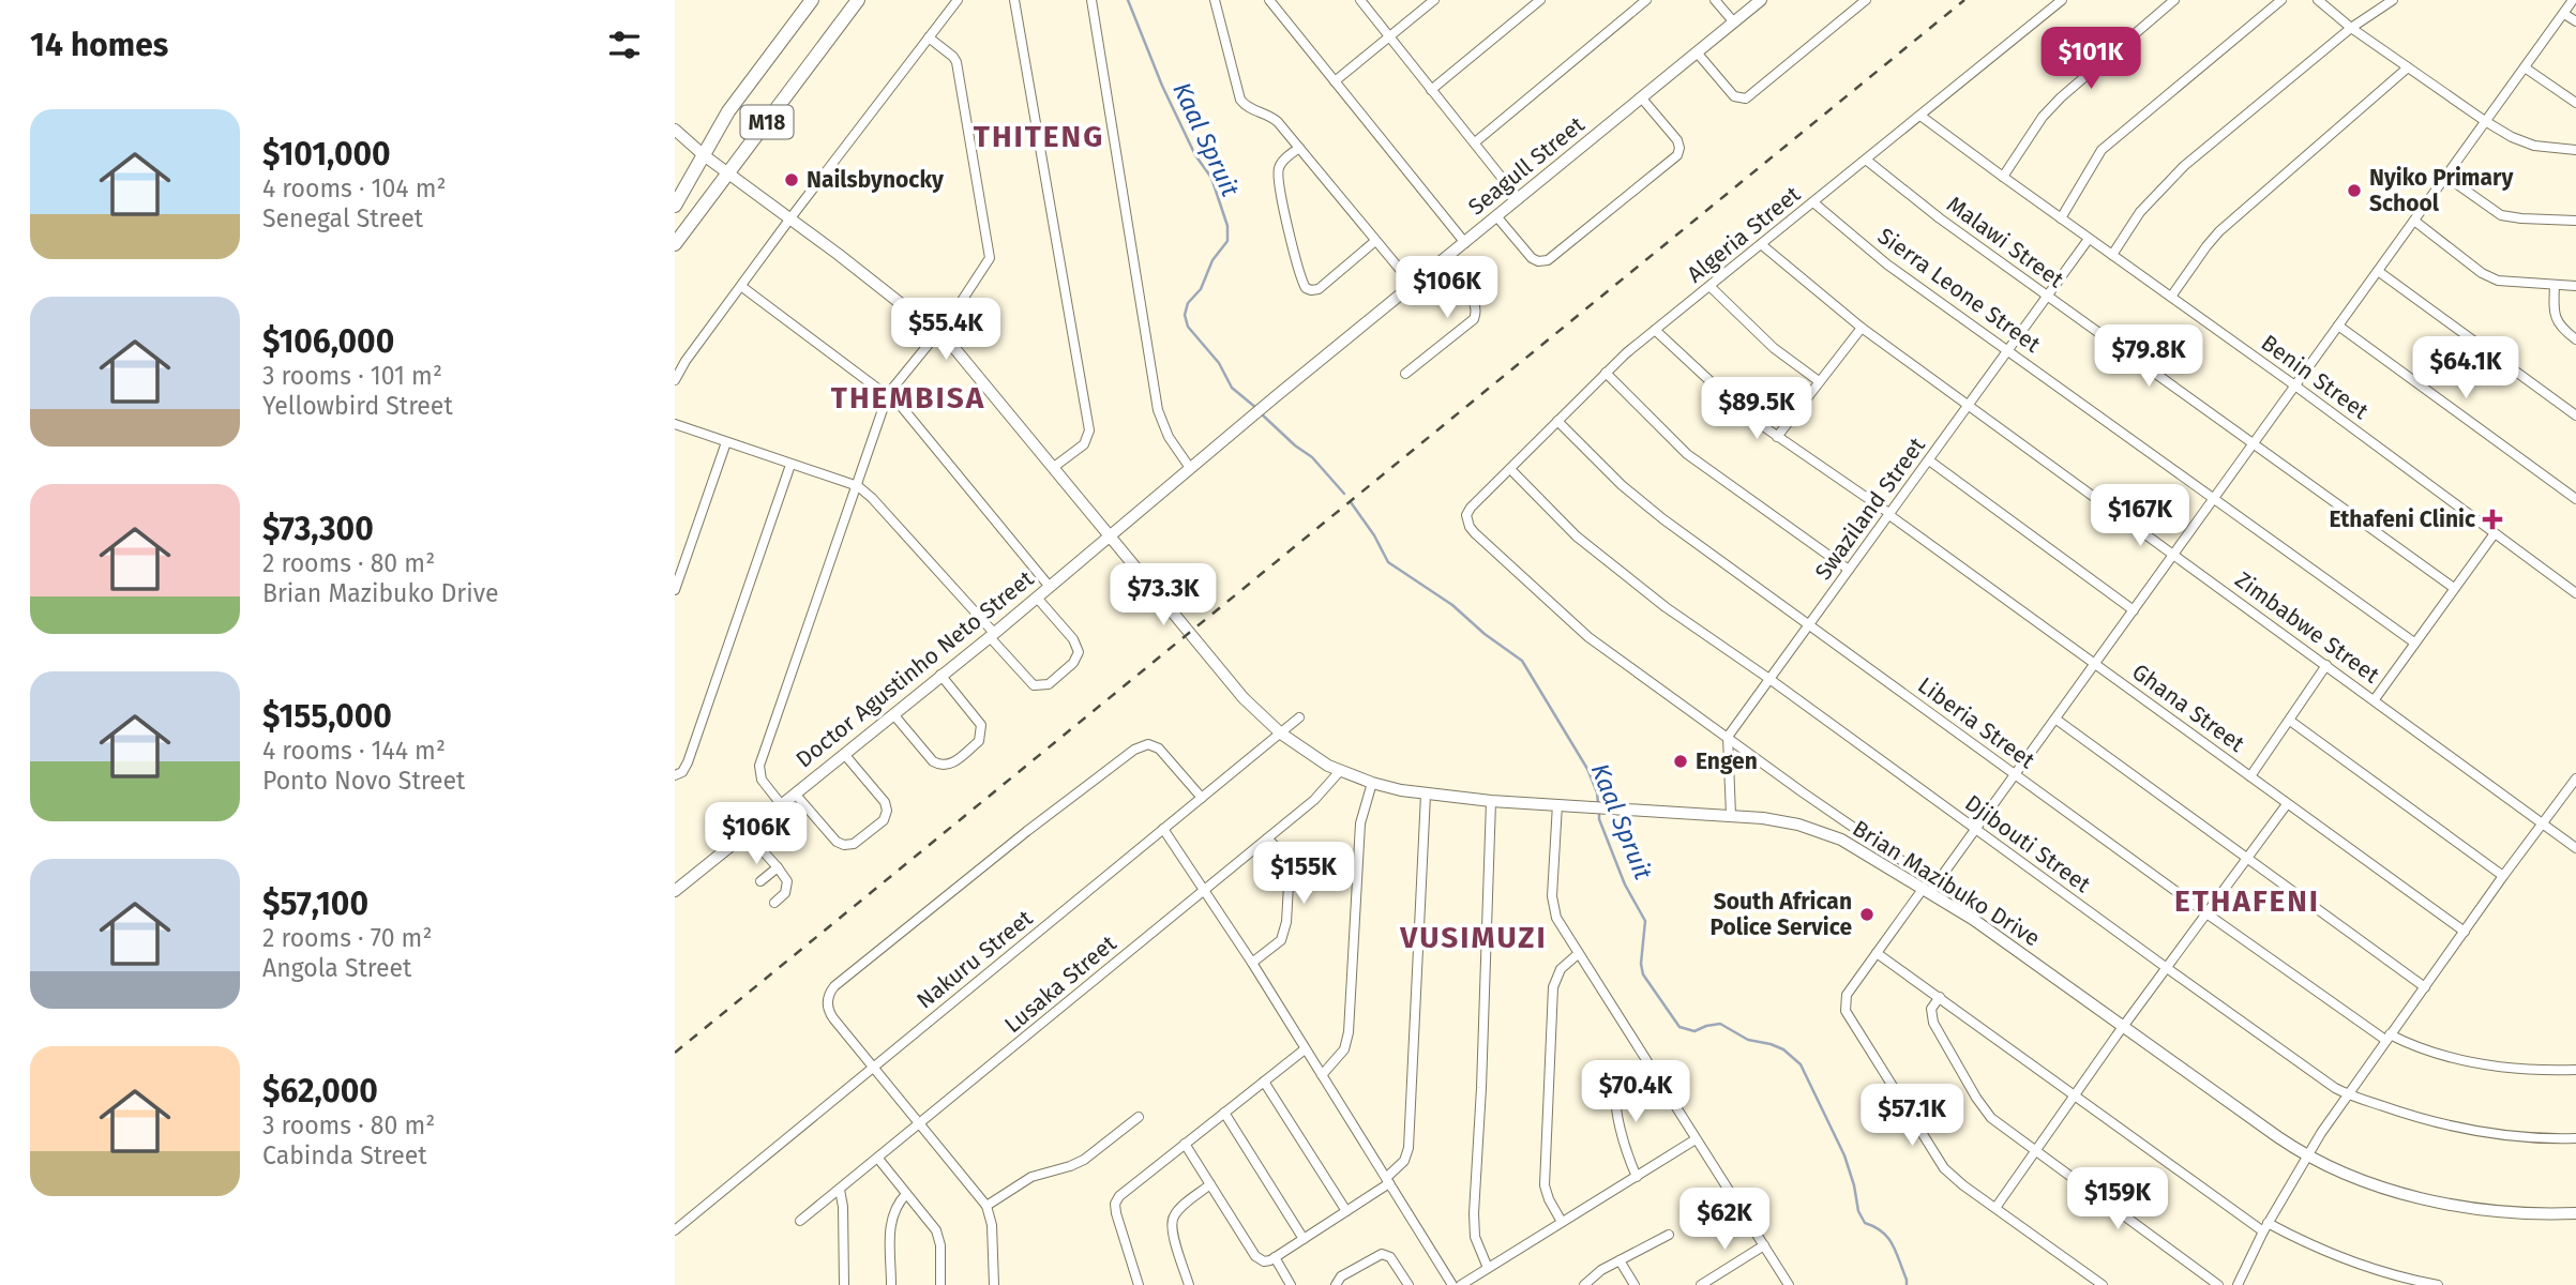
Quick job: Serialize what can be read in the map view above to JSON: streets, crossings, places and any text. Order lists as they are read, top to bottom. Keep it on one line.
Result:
{"streets":{"main road":["M18"],"street":["Seagull Street","Algeria Street","Malawi Street","Sierra Leone Street","Benin Street","Swaziland Street","Zimbabwe Street","Doctor Agustinho Neto Street","Ghana Street","Liberia Street","Djibouti Street","Brian Mazibuko Drive","Nakuru Street","Lusaka Street"]},"crossings":[["M18","Brian Mazibuko Drive"],["Seagull Street","Doctor Agustinho Neto Street"],["Seagull Street","Brian Mazibuko Drive"],["Algeria Street","Malawi Street"],["Algeria Street","Sierra Leone Street"],["Algeria Street","Benin Street"],["Algeria Street","Swaziland Street"],["Algeria Street","Zimbabwe Street"],["Algeria Street","Ghana Street"],["Algeria Street","Liberia Street"],["Algeria Street","Djibouti Street"],["Malawi Street","Swaziland Street"],["Sierra Leone Street","Swaziland Street"],["Benin Street","Swaziland Street"],["Swaziland Street","Zimbabwe Street"],["Swaziland Street","Ghana Street"],["Swaziland Street","Liberia Street"],["Swaziland Street","Djibouti Street"],["Doctor Agustinho Neto Street","Brian Mazibuko Drive"],["Brian Mazibuko Drive","Nakuru Street"],["Brian Mazibuko Drive","Lusaka Street"]],"districts":["THITENG","THEMBISA","ETHAFENI","VUSIMUZI"],"water":["Kaal Spruit"],"places":{"other":["Nailsbynocky","Nyiko Primary School","Engen","South African Police Service"],"health":["Ethafeni Clinic"]},"page":{"heading":"14 homes","price":["$101K","$106K","$55.4K","$79.8K","$64.1K","$89.5K","$167K","$73.3K","$106K","$155K","$70.4K","$57.1K","$159K","$62K"],"list":[{"name":"$101,000","note":"4 rooms · 104 m² · Senegal Street"},{"name":"$106,000","note":"3 rooms · 101 m² · Yellowbird Street"},{"name":"$73,300","note":"2 rooms · 80 m² · Brian Mazibuko Drive"},{"name":"$155,000","note":"4 rooms · 144 m² · Ponto Novo Street"},{"name":"$57,100","note":"2 rooms · 70 m² · Angola Street"},{"name":"$62,000","note":"3 rooms · 80 m² · Cabinda Street"}]}}
